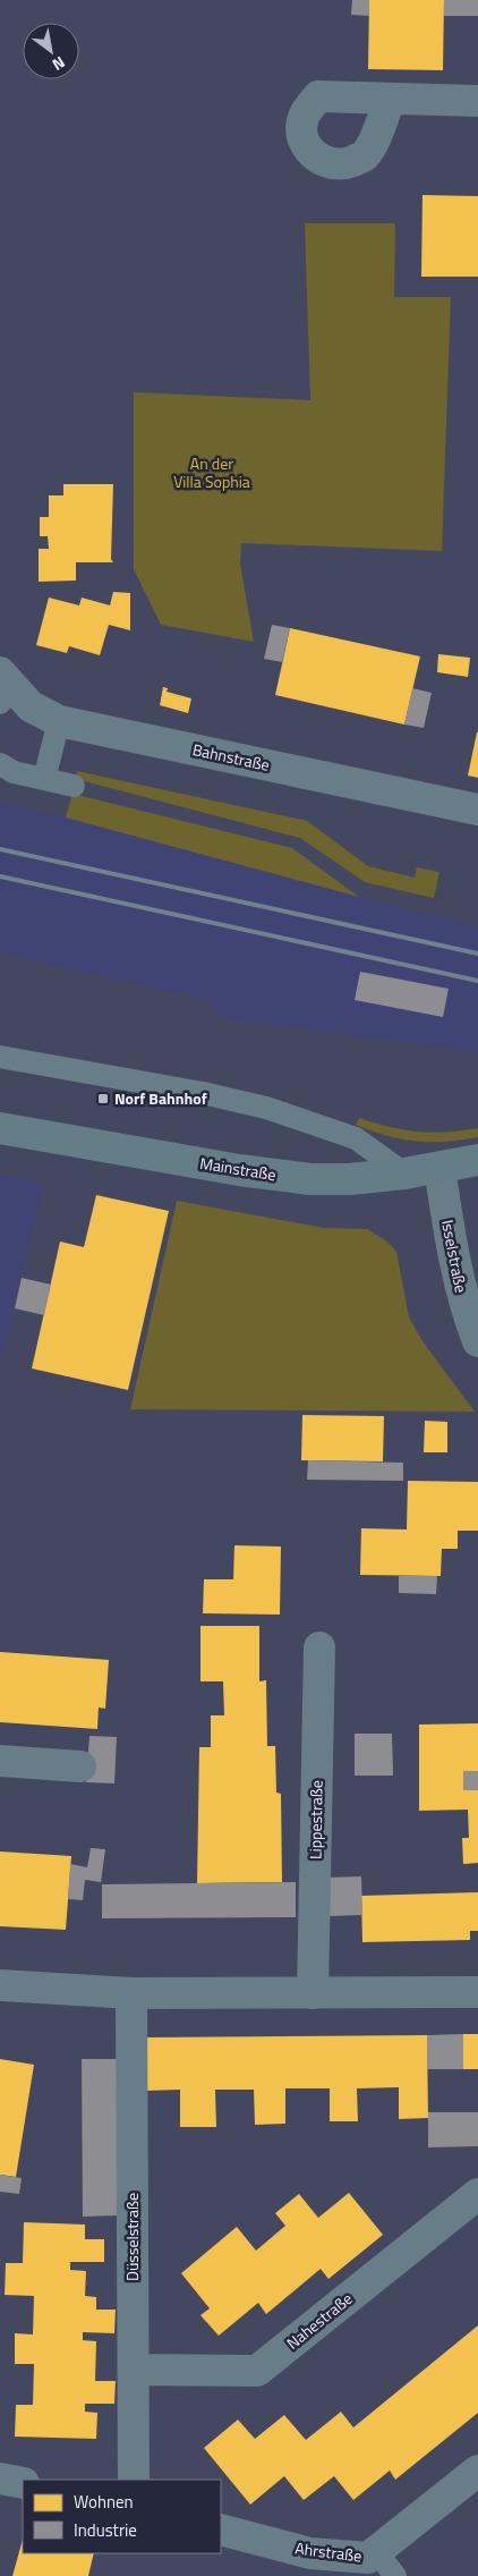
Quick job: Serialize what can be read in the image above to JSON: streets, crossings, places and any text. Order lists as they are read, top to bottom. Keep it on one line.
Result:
{"streets":{"street":["Bahnstraße","Mainstraße","Isselstraße","Lippestraße","Düsselstraße","Nahestraße","Ahrstraße"]},"crossings":[["Mainstraße","Isselstraße"],["Düsselstraße","Nahestraße"]],"parks":["An der Villa Sophia"],"places":{"transit":["Norf Bahnhof"]},"legend":["Wohnen","Industrie"],"north":"bottom right"}
